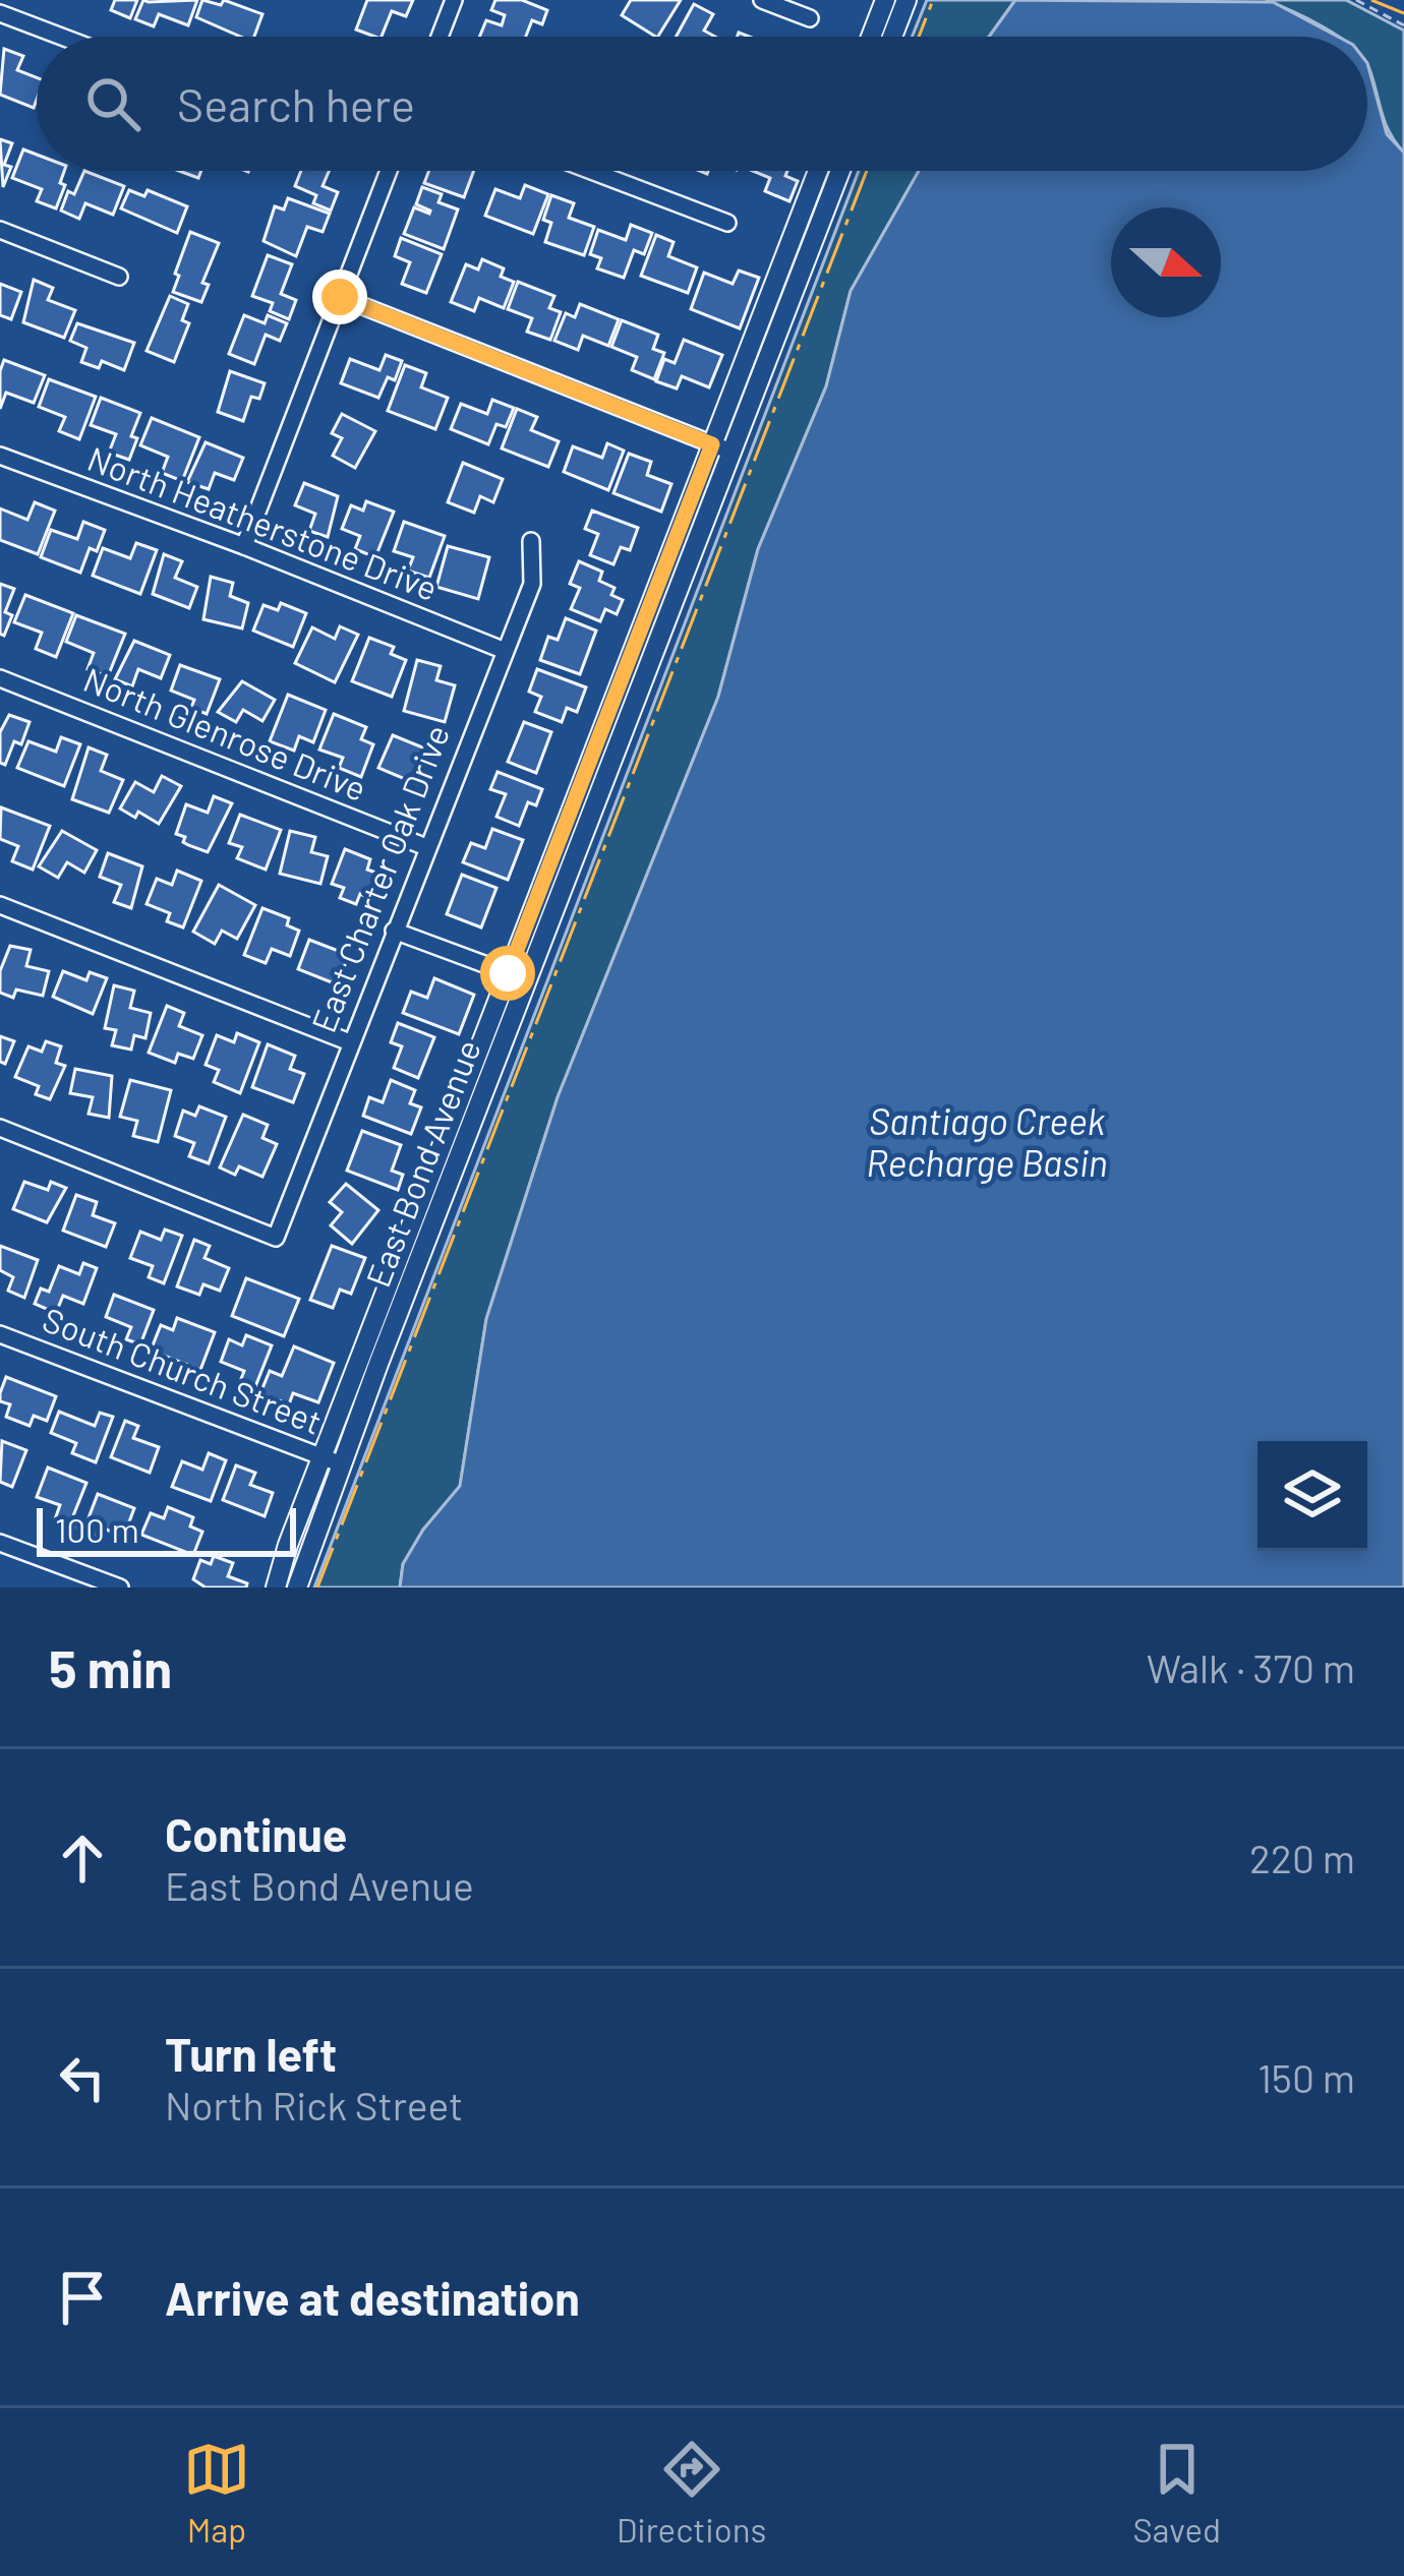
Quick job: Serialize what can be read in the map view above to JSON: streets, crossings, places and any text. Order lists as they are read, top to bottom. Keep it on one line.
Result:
{"streets":{"street":["North Heatherstone Drive","North Glenrose Drive","East Charter Oak Drive","East Bond Avenue","South Church Street"]},"crossings":[["North Heatherstone Drive","East Charter Oak Drive"],["North Glenrose Drive","East Charter Oak Drive"],["East Bond Avenue","South Church Street"]],"water":["Santiago Creek Recharge Basin"],"scale_bar":"100 m","north":"right","page":{"search":"Search here","scale":"100 m","heading":["5 min","Walk · 370 m"],"list":[["Continue","East Bond Avenue","220 m"],["Turn left","North Rick Street","150 m"],"Arrive at destination"],"nav":["Map","Directions","Saved"]}}
